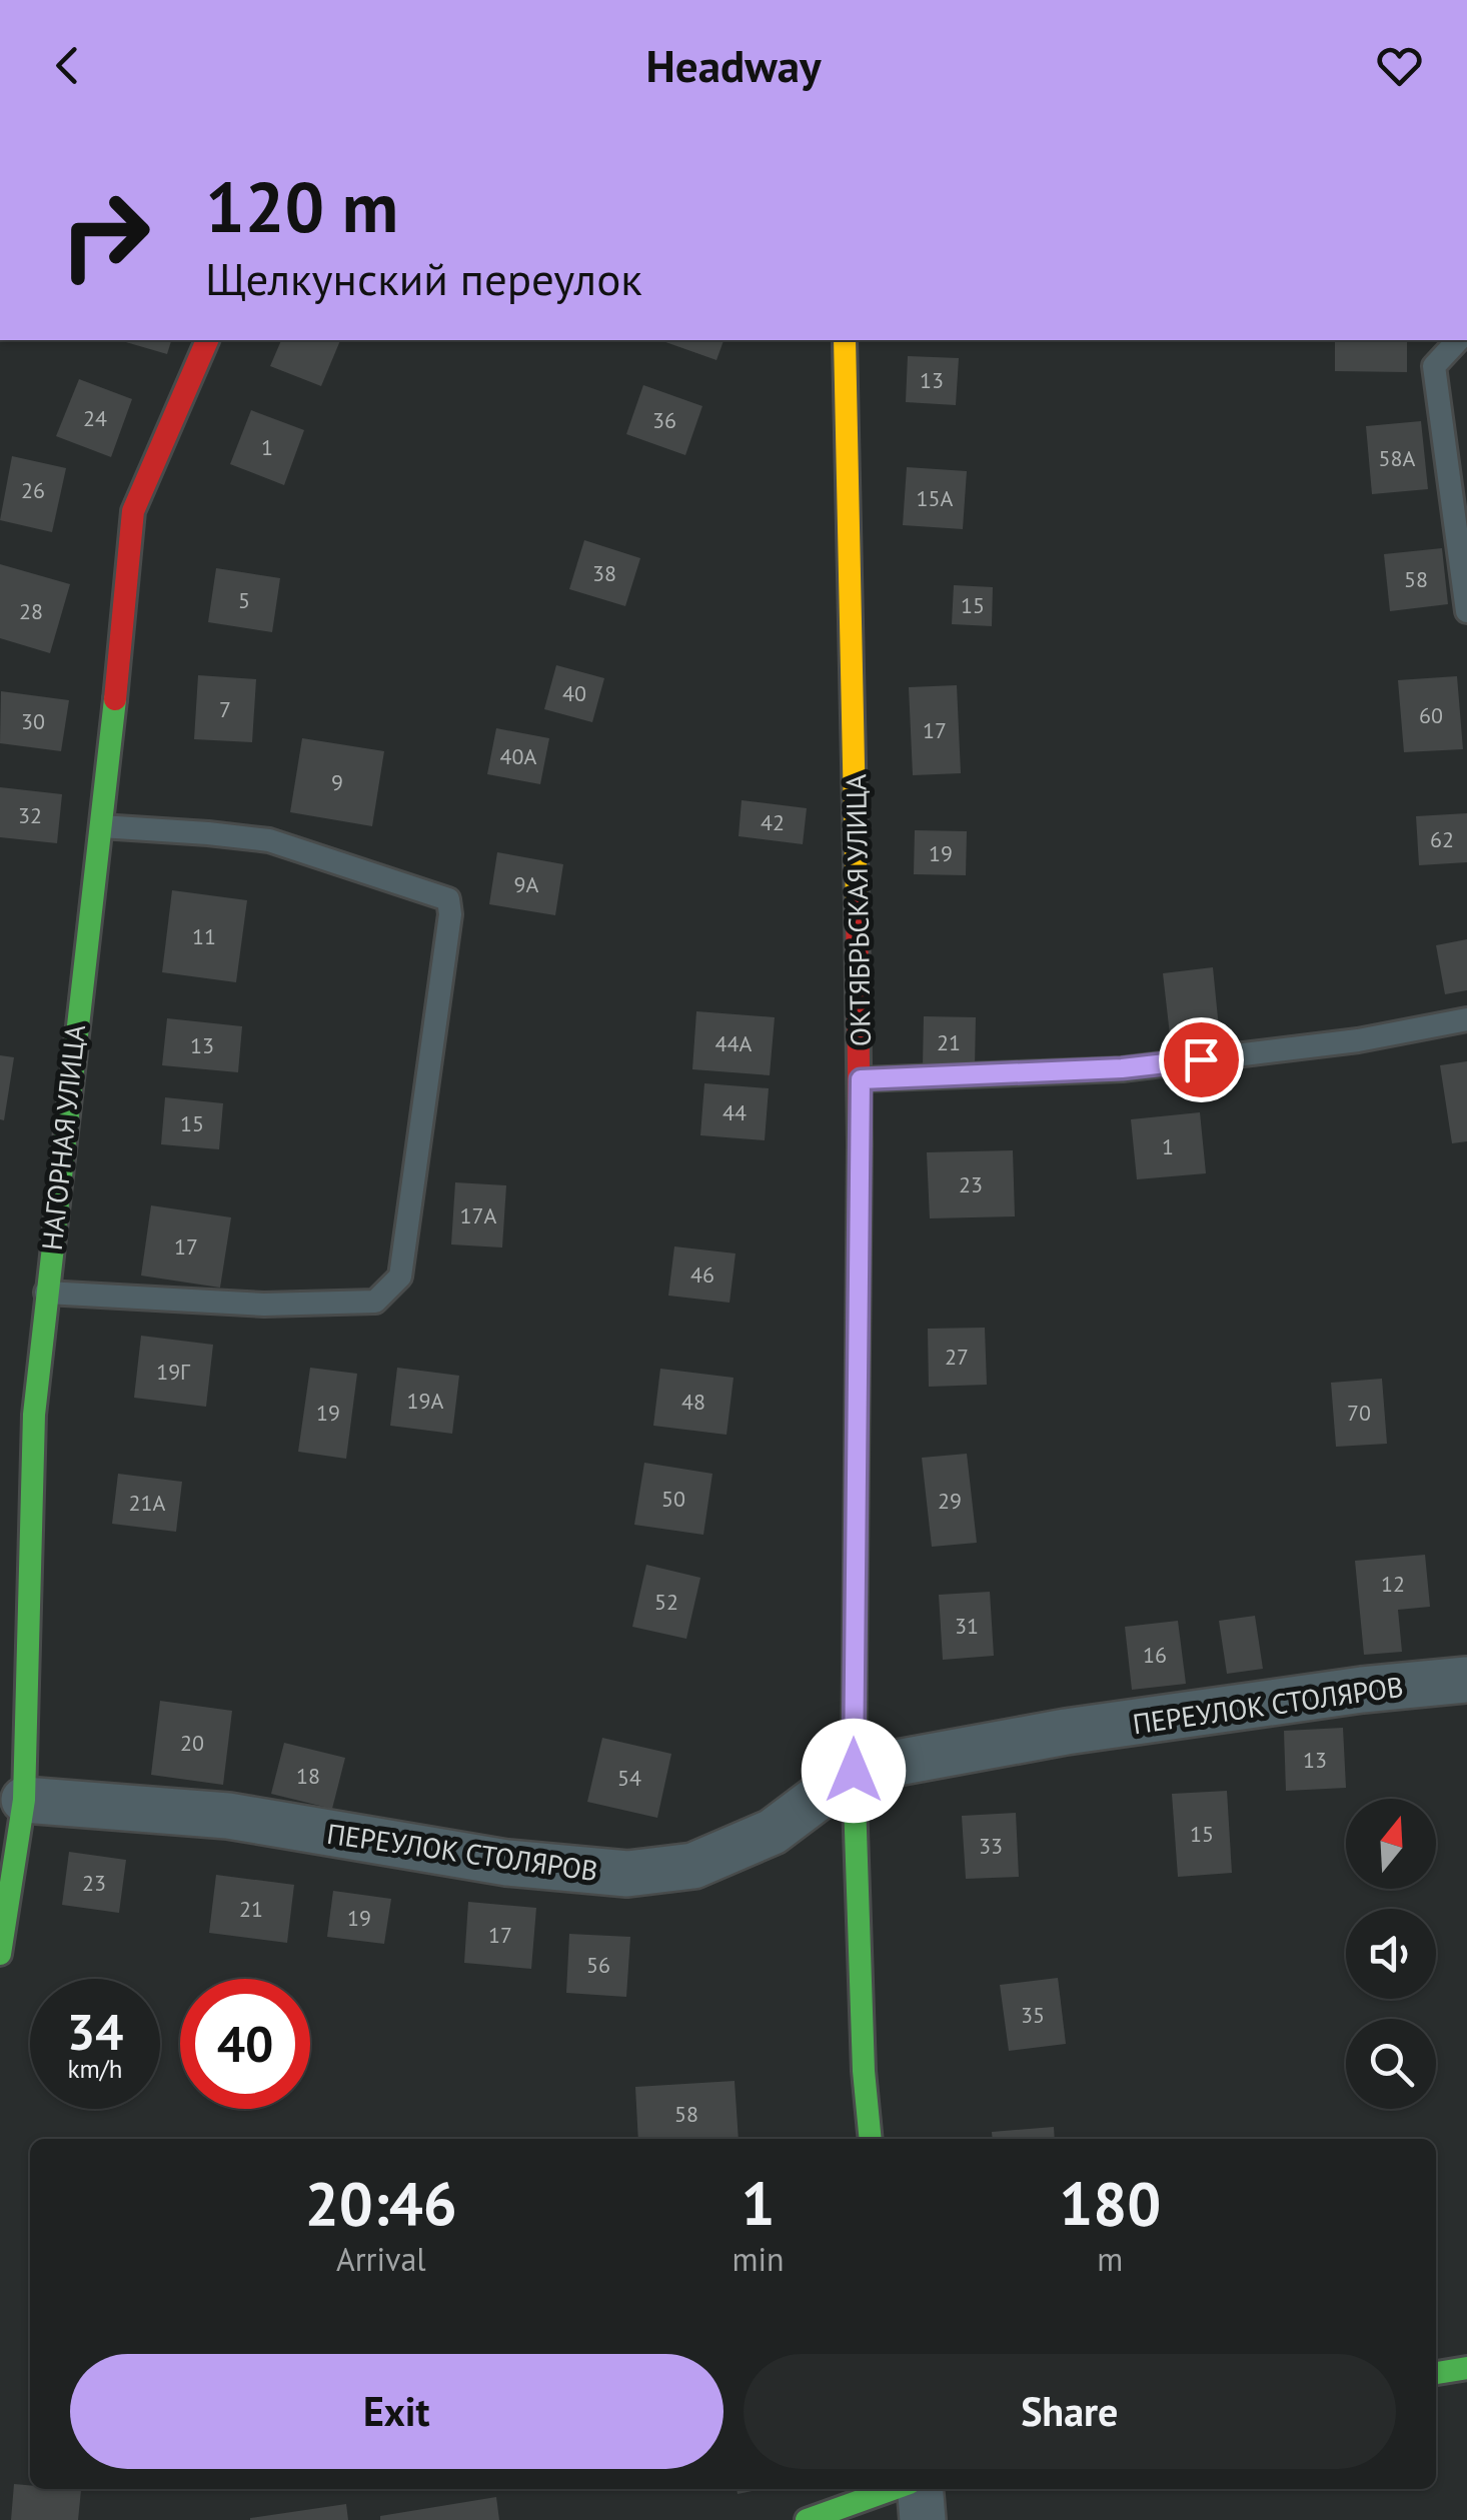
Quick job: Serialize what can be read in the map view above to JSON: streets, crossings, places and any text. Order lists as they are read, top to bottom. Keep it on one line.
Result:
{"streets":{"street":["ОКТЯБРЬСКАЯ УЛИЦА","НАГОРНАЯ УЛИЦА","ПЕРЕУЛОК СТОЛЯРОВ"]},"crossings":[["ОКТЯБРЬСКАЯ УЛИЦА","ПЕРЕУЛОК СТОЛЯРОВ"],["НАГОРНАЯ УЛИЦА","ПЕРЕУЛОК СТОЛЯРОВ"]],"house_numbers":["13","24","36","1","58А","26","15А","38","58","5","15","28","40","7","60","30","17","40А","9","32","42","62","19","9А","11","21","44А","13","44","15","1","23","17А","17","46","27","19Г","19А","48","19","70","50","29","21А","12","52","31","16","20","13","18","54","15","33","23","21","19","17","56","35","58"],"north":"top","page":{"header":"Headway","turn":["120 m","Щелкунский переулок"],"speed":"34 km/h","limit":"40","eta":["20:46","Arrival","1","min","180","m"],"buttons":["Exit","Share"]}}
